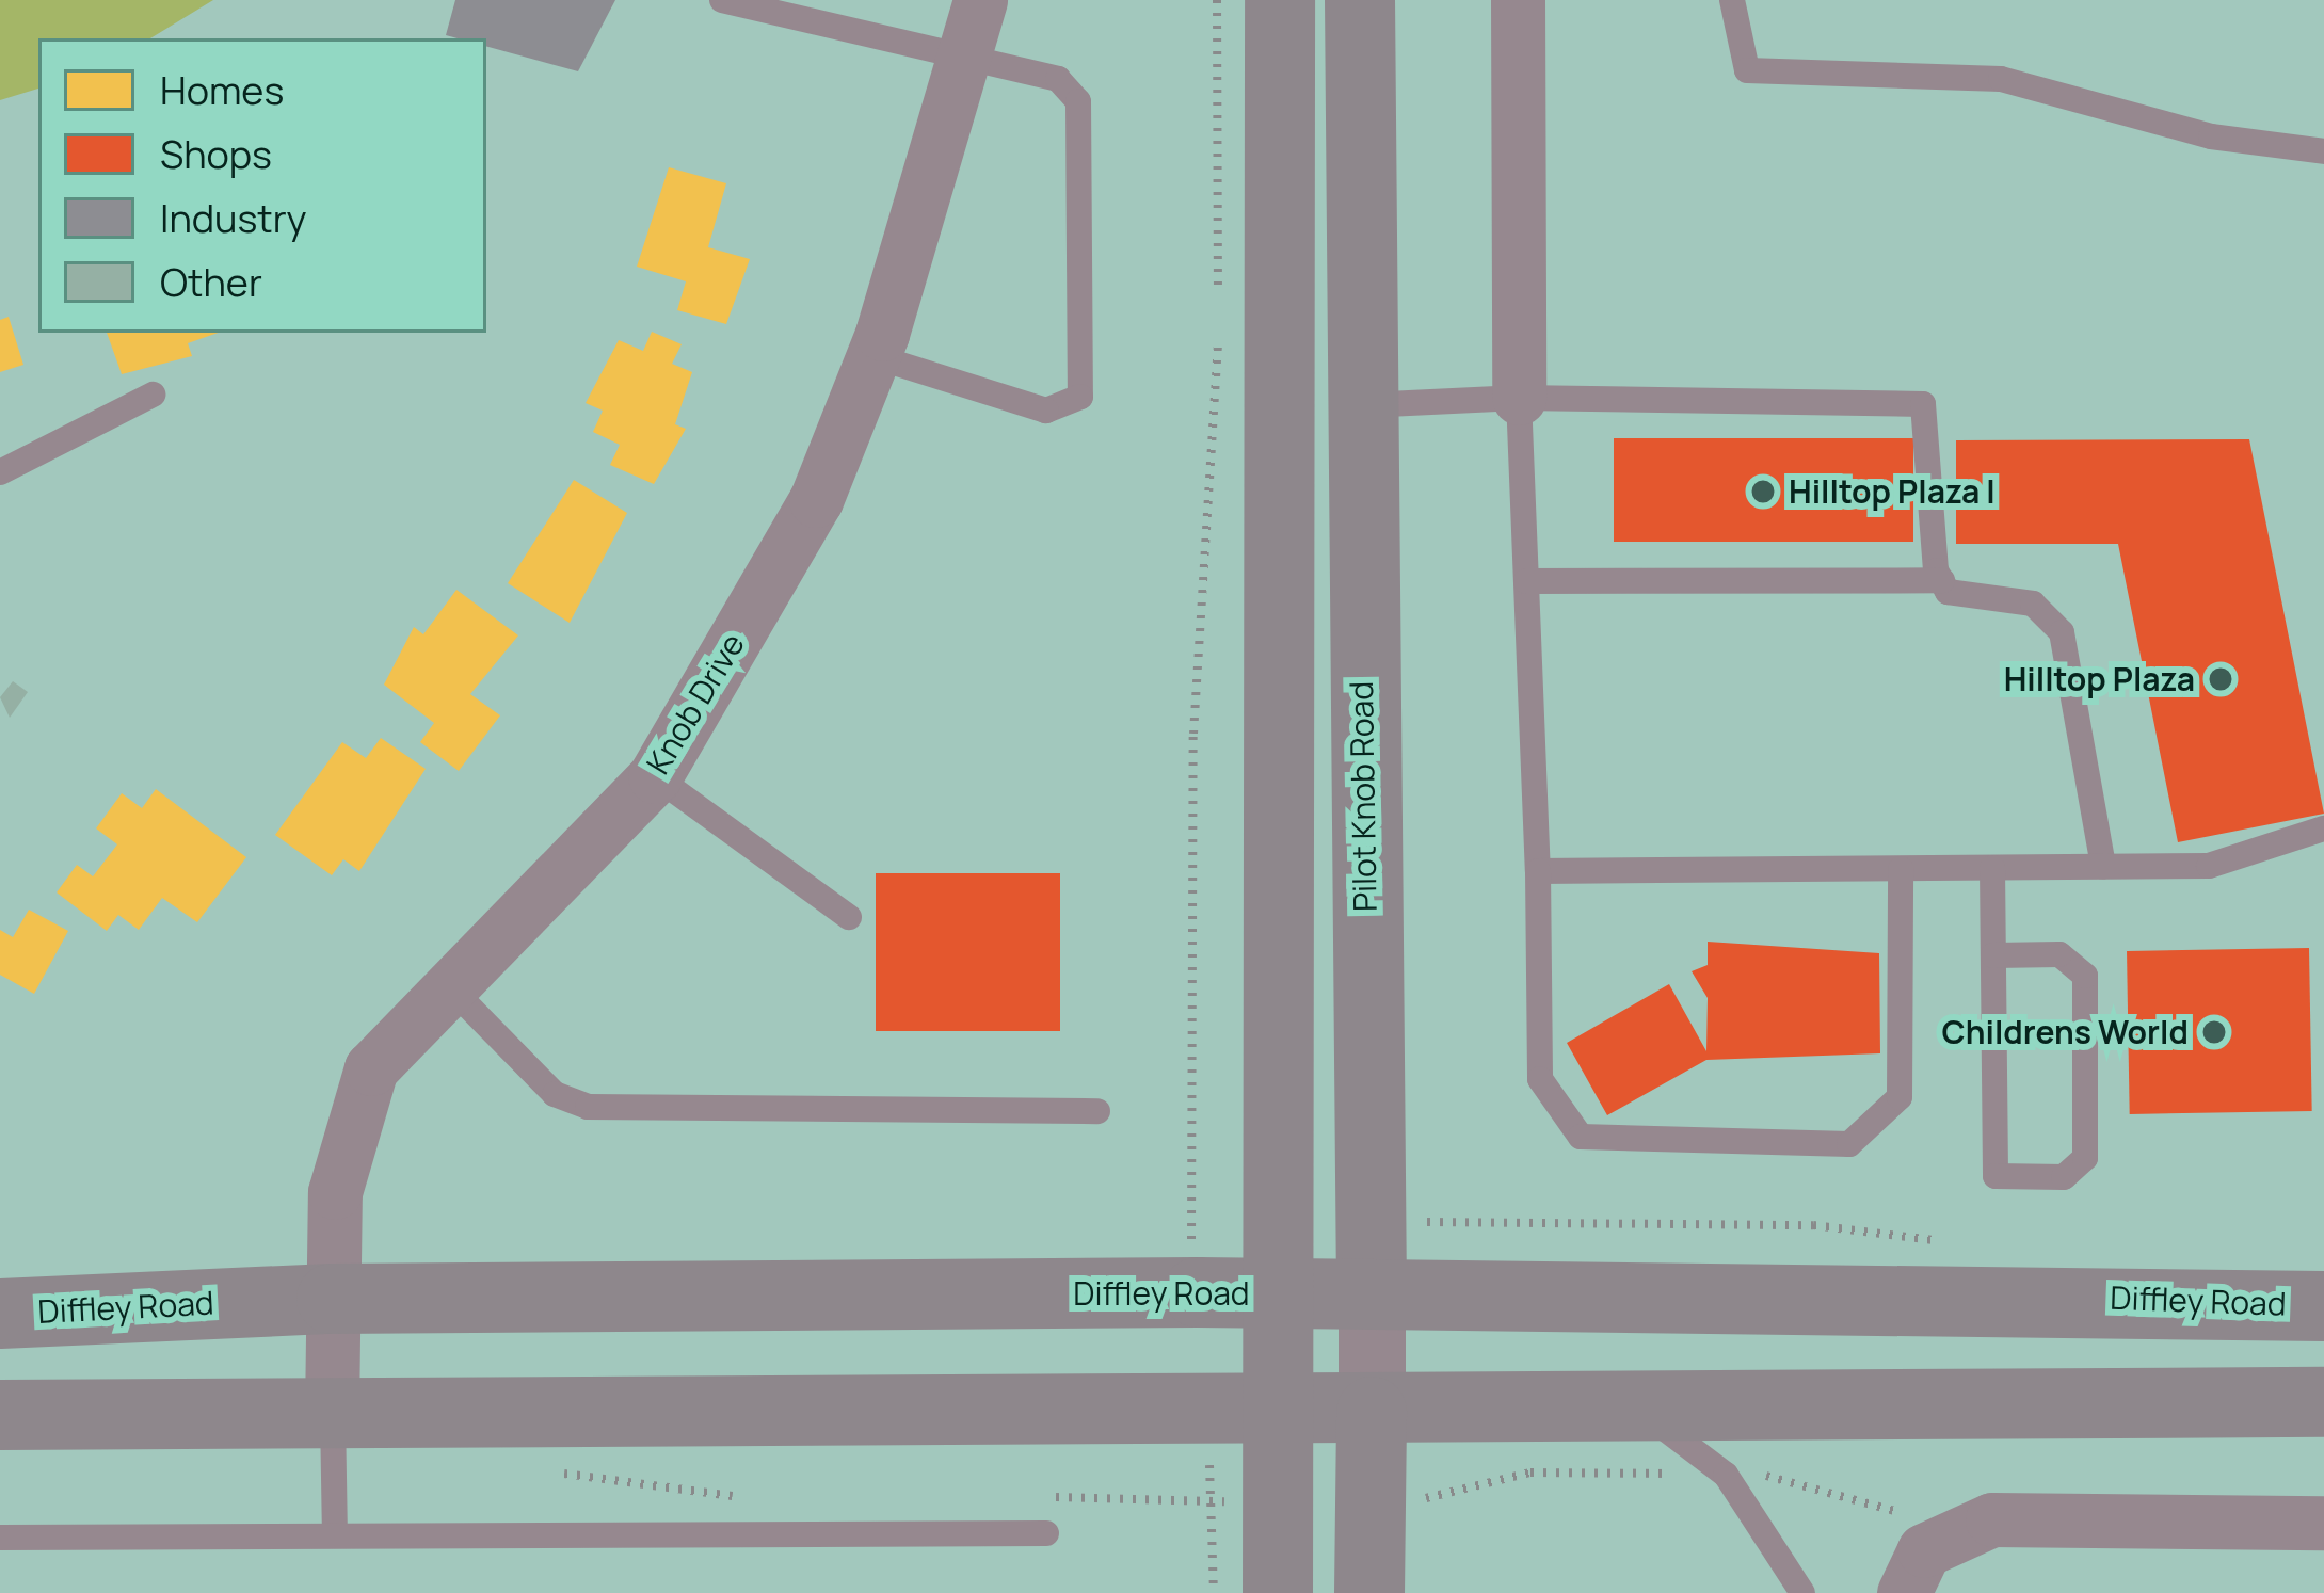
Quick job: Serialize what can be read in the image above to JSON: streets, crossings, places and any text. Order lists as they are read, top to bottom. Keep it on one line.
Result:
{"streets":{"main road":["Pilot Knob Road","Diffley Road"],"street":["Knob Drive"]},"crossings":[["Knob Drive","Diffley Road"],["Pilot Knob Road","Diffley Road"]],"places":["Hilltop Plaza I","Hilltop Plaza","Childrens World"],"legend":["Homes","Shops","Industry","Other"]}
